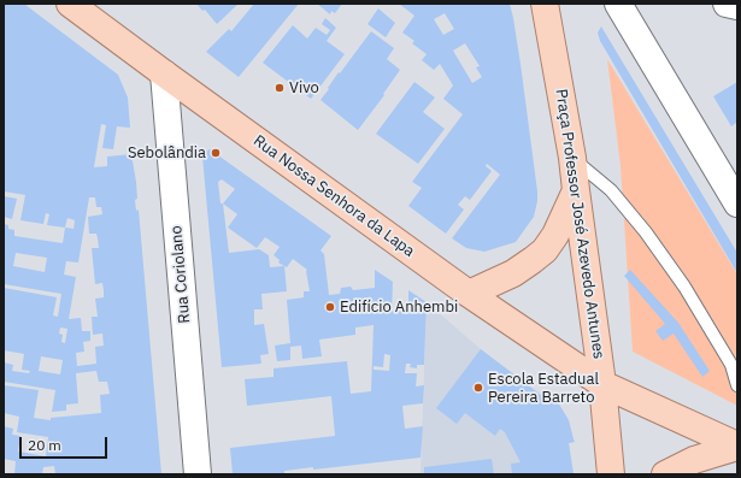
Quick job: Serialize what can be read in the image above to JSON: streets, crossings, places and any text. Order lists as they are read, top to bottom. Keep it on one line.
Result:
{"streets":{"main road":["Rua Nossa Senhora da Lapa","Praça Professor José Azevedo Antunes"],"street":["Rua Coriolano"]},"crossings":[["Rua Nossa Senhora da Lapa","Praça Professor José Azevedo Antunes"],["Rua Nossa Senhora da Lapa","Rua Coriolano"]],"places":["Vivo","Sebolândia","Edifício Anhembi","Escola Estadual Pereira Barreto"],"scale_bar":"20 m"}
